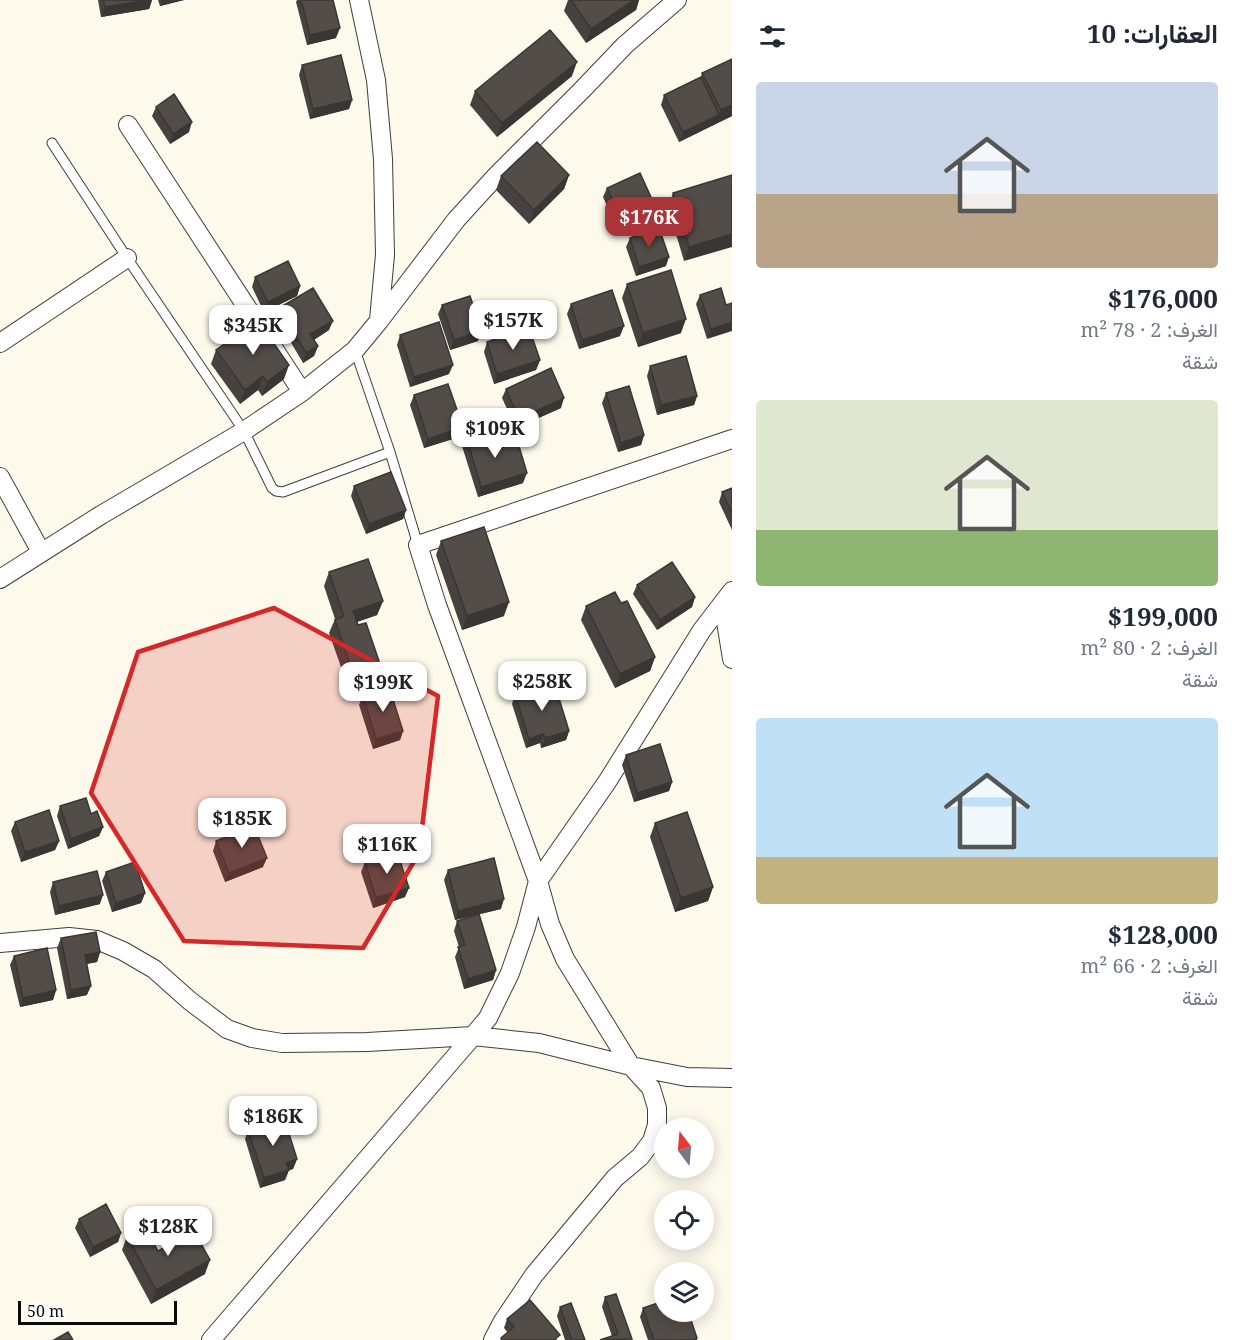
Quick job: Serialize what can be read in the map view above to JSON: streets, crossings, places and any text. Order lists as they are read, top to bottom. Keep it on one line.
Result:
{"scale_bar":"50 m","north":"top","page":{"heading":"العقارات: 10","list":[{"name":"$176,000","note":"الغرف: 2 · 78 m² · شقة"},{"name":"$199,000","note":"الغرف: 2 · 80 m² · شقة"},{"name":"$128,000","note":"الغرف: 2 · 66 m² · شقة"}],"price":["$176K","$157K","$345K","$109K","$258K","$199K","$185K","$116K","$186K","$128K"],"scale":"50 m"}}
